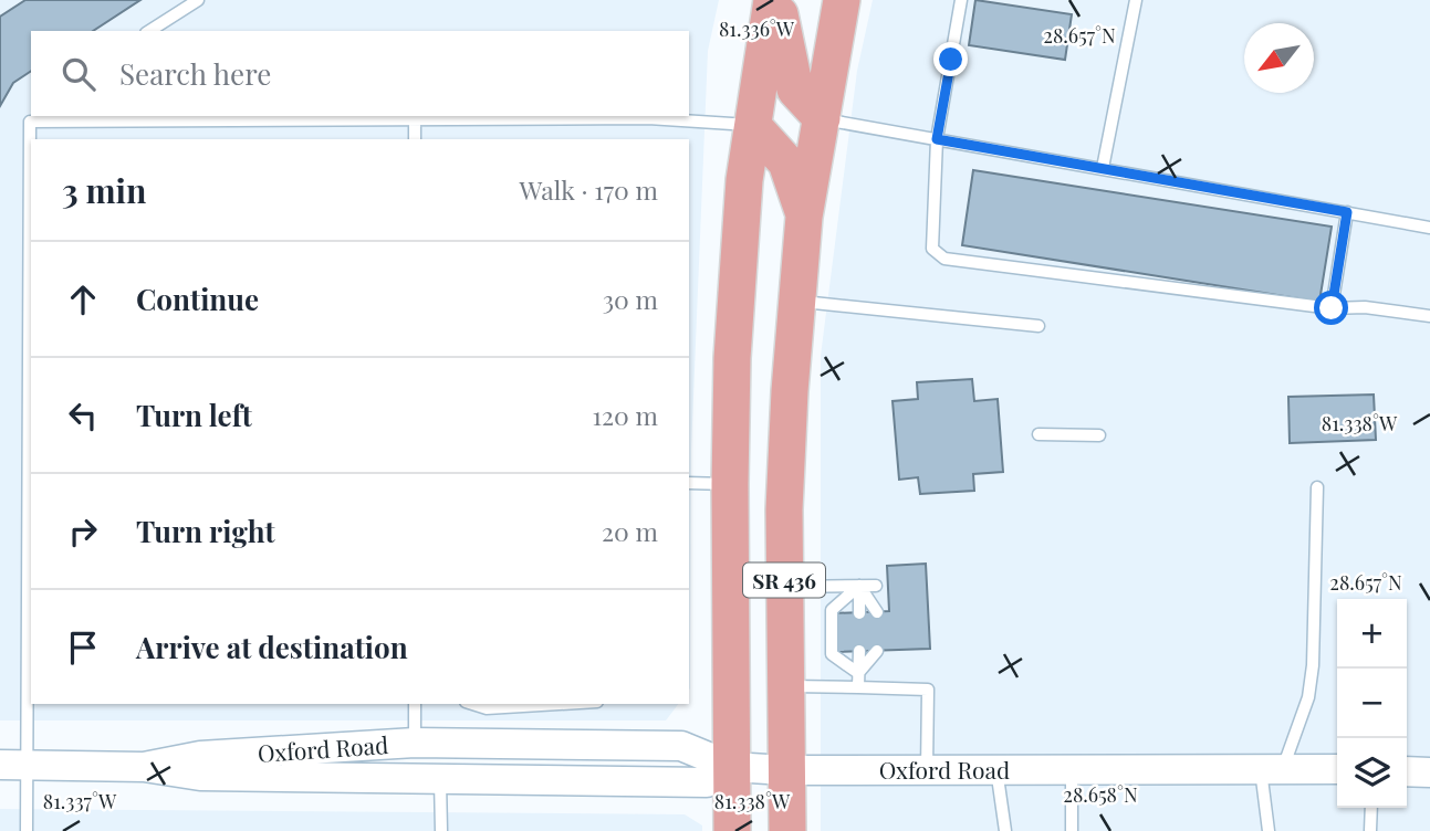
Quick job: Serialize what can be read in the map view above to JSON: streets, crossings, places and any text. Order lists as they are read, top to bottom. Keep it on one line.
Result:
{"streets":{"main road":["SR 436"],"street":["Oxford Road"]},"crossings":[["SR 436","Oxford Road"]],"north":"bottom left","page":{"search":"Search here","heading":["3 min","Walk · 170 m"],"list":[["Continue","30 m"],["Turn left","120 m"],["Turn right","20 m"],"Arrive at destination"],"map_buttons":["+","−"]},"coordinates":["81.336°W","28.657°N","81.338°W","28.658°N","81.337°W"]}
